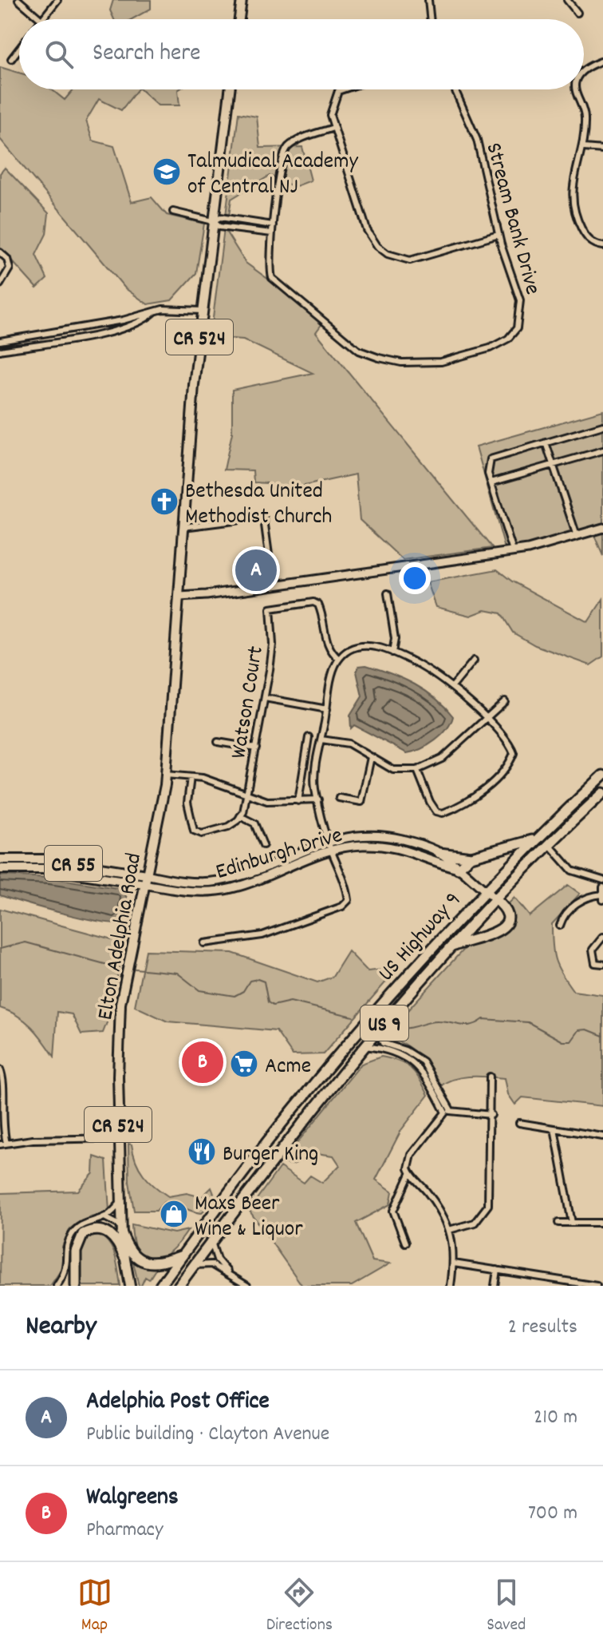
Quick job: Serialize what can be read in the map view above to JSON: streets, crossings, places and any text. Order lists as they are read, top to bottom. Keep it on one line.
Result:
{"streets":{"highway":["US Highway 9","US 9"],"main road":["CR 524","Edinburgh Drive","CR 55","Elton Adelphia Road"],"street":["Stream Bank Drive","Watson Court"]},"crossings":[["CR 524","Elton Adelphia Road"],["Edinburgh Drive","CR 55"],["Edinburgh Drive","US Highway 9"],["Edinburgh Drive","Elton Adelphia Road"],["CR 55","Elton Adelphia Road"]],"places":{"school or university":["Talmudical Academy of Central NJ"],"church":["Bethesda United Methodist Church"],"supermarket":["Acme"],"restaurant":["Burger King"],"shop":["Maxs Beer Wine & Liquor"]},"page":{"search":"Search here","pins":["A","B"],"heading":["Nearby","2 results"],"list":[{"mark":"A","name":"Adelphia Post Office","note":"Public building · Clayton Avenue","value":"210 m"},{"mark":"B","name":"Walgreens","note":"Pharmacy","value":"700 m"}],"nav":["Map","Directions","Saved"]}}
